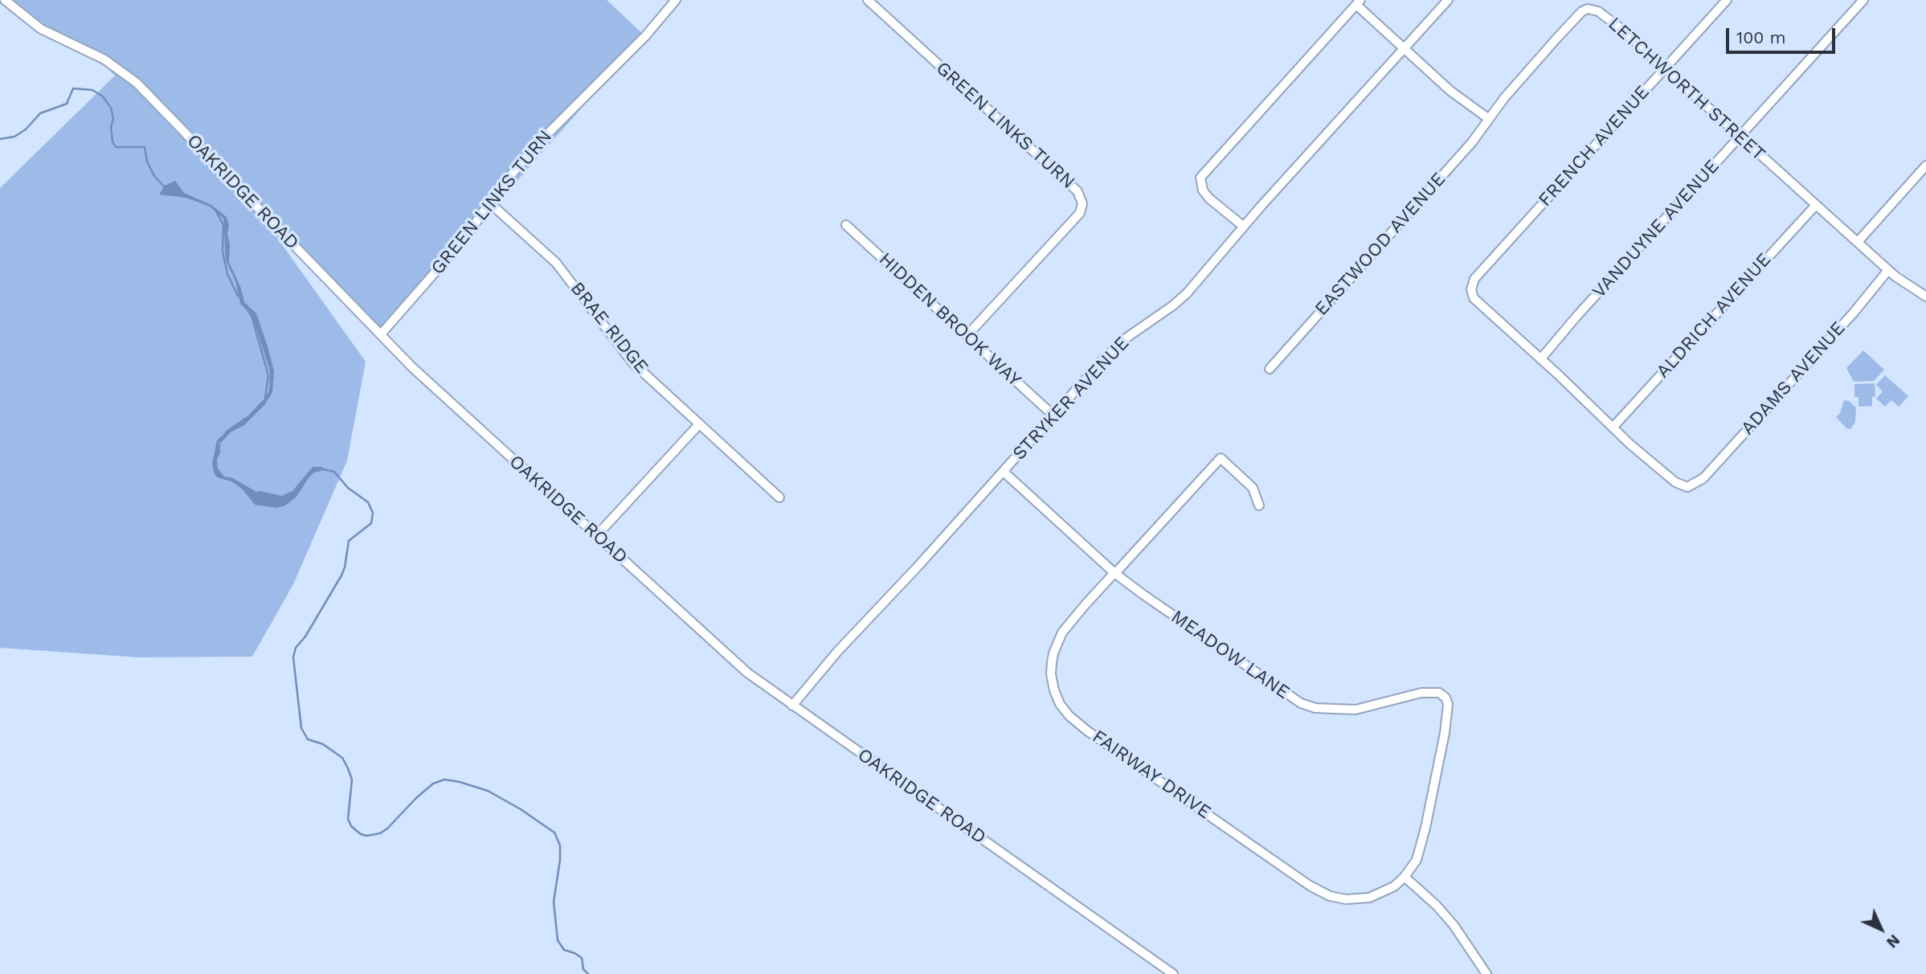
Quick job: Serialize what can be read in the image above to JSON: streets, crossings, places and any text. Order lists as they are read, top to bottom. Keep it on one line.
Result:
{"streets":{"street":["LETCHWORTH STREET","GREEN LINKS TURN","FRENCH AVENUE","OAKRIDGE ROAD","VANDUYNE AVENUE","EASTWOOD AVENUE","ALDRICH AVENUE","HIDDEN BROOK WAY","BRAE RIDGE","ADAMS AVENUE","STRYKER AVENUE","MEADOW LANE","FAIRWAY DRIVE"]},"crossings":[["LETCHWORTH STREET","FRENCH AVENUE"],["LETCHWORTH STREET","VANDUYNE AVENUE"],["LETCHWORTH STREET","EASTWOOD AVENUE"],["LETCHWORTH STREET","ALDRICH AVENUE"],["LETCHWORTH STREET","ADAMS AVENUE"],["GREEN LINKS TURN","OAKRIDGE ROAD"],["GREEN LINKS TURN","HIDDEN BROOK WAY"],["GREEN LINKS TURN","BRAE RIDGE"],["FRENCH AVENUE","VANDUYNE AVENUE"],["OAKRIDGE ROAD","STRYKER AVENUE"],["ALDRICH AVENUE","ADAMS AVENUE"],["HIDDEN BROOK WAY","STRYKER AVENUE"],["STRYKER AVENUE","MEADOW LANE"],["MEADOW LANE","FAIRWAY DRIVE"]],"scale_bar":"100 m","north":"bottom right"}
